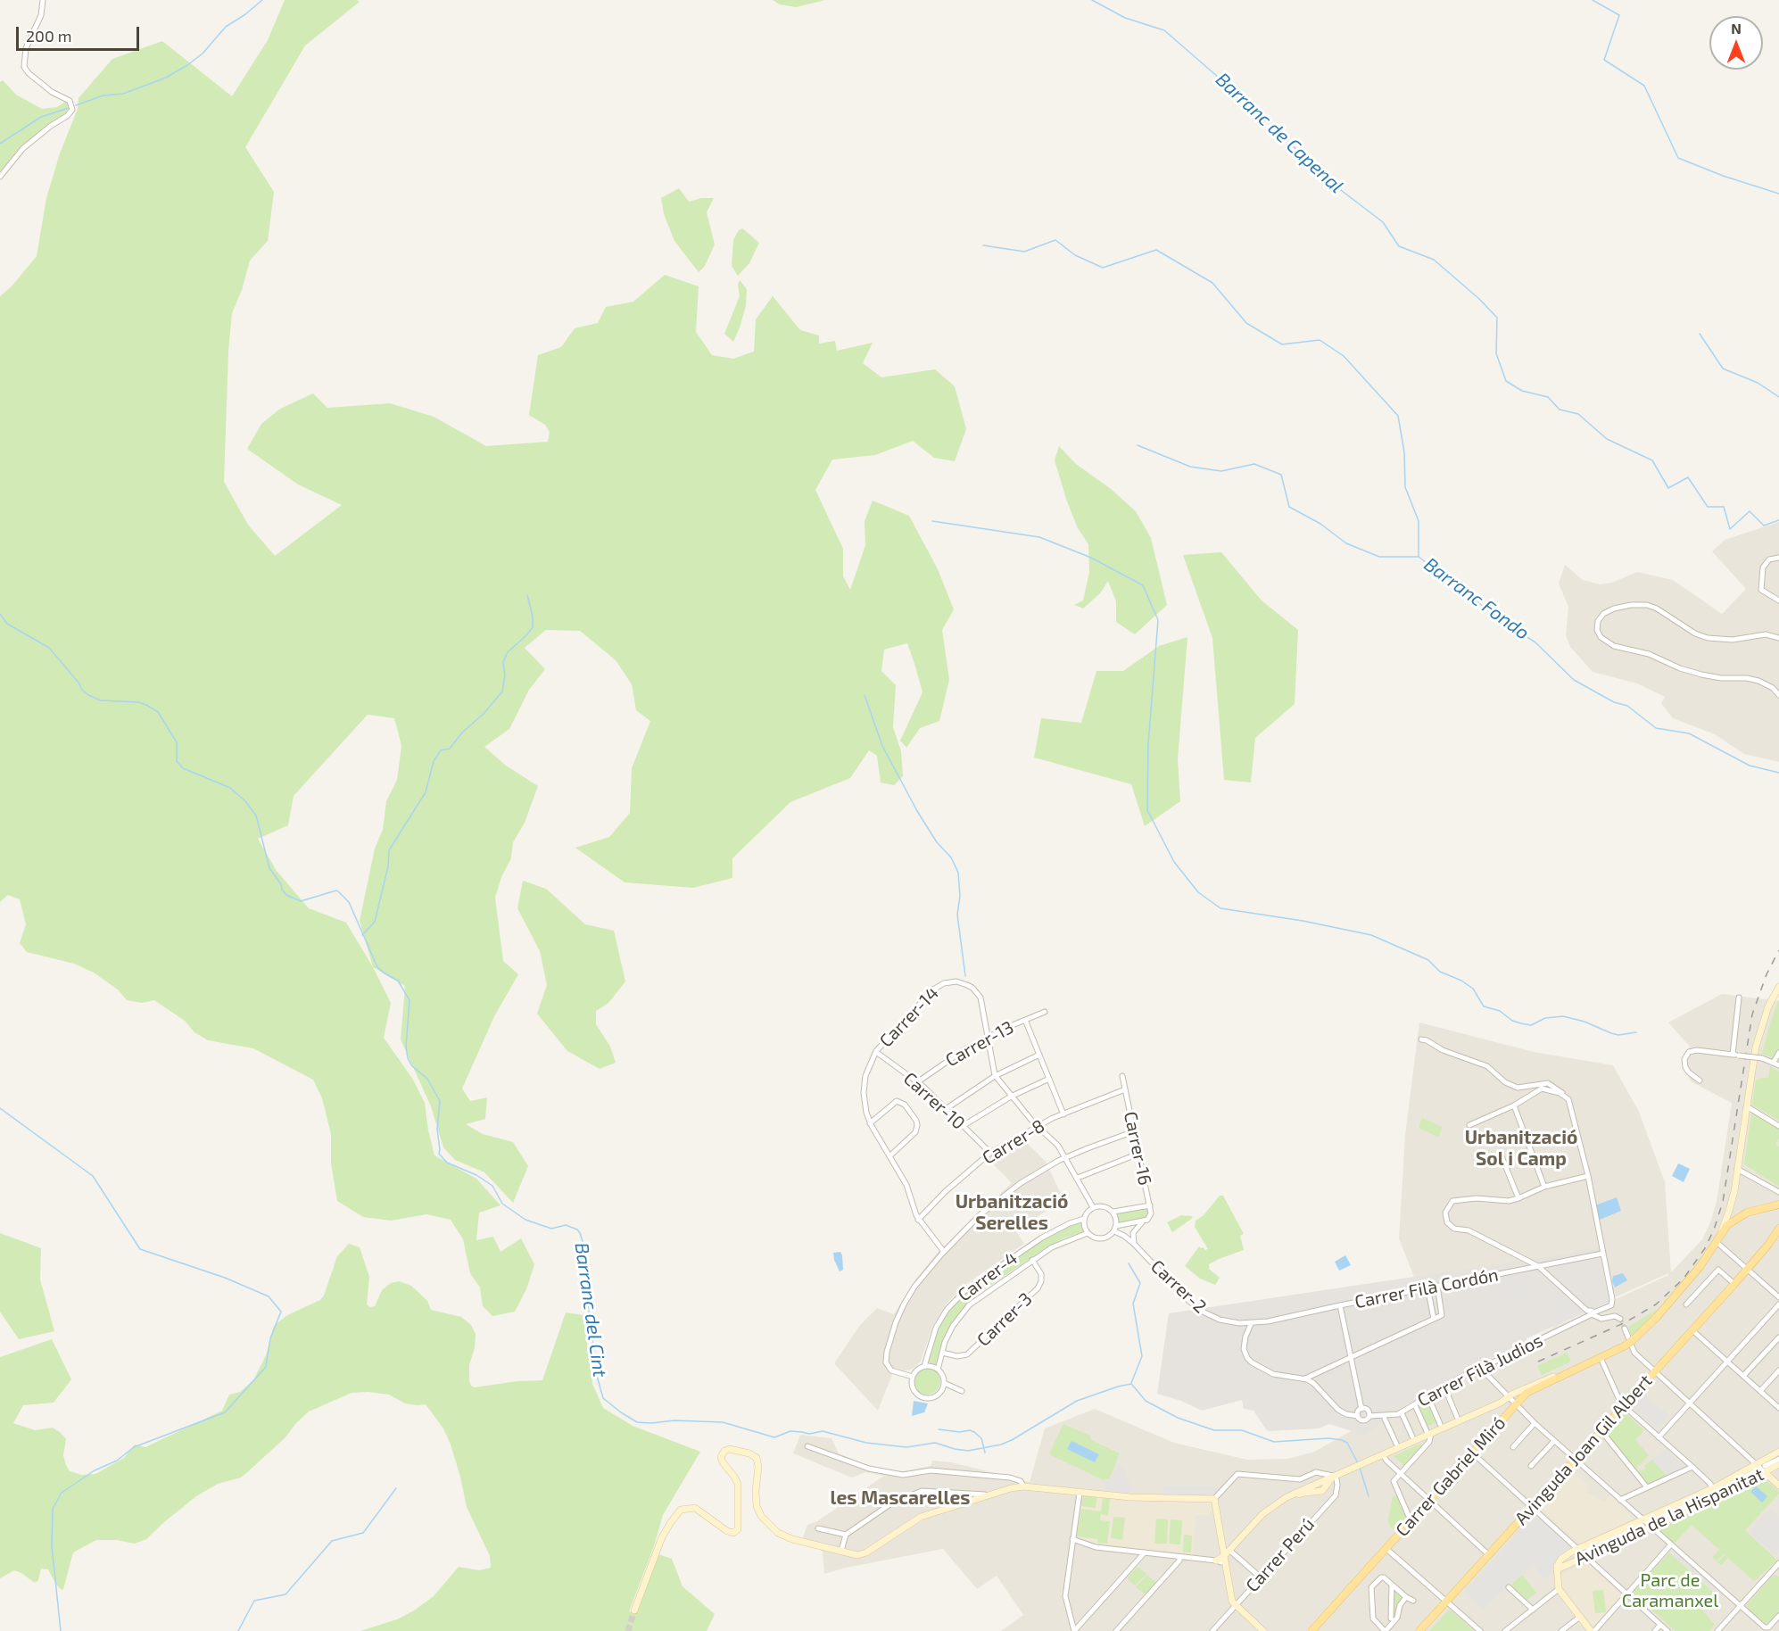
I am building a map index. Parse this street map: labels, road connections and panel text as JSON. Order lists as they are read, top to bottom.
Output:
{
  "streets": {
    "main road": ["Avinguda Joan Gil Albert", "Carrer Gabriel Miró"],
    "street": [
      "Carrer-14",
      "Carrer-13",
      "Carrer-10",
      "Carrer-8",
      "Carrer-16",
      "Carrer-4",
      "Carrer-2",
      "Carrer Filà Cordón",
      "Carrer-3",
      "Carrer Filà Judios",
      "Avinguda de la Hispanitat",
      "Carrer Perú"
    ]
  },
  "crossings": [
    ["Carrer-14", "Carrer-13"],
    ["Carrer-14", "Carrer-10"],
    ["Carrer-14", "Carrer-8"],
    ["Carrer-14", "Carrer-4"],
    ["Carrer-14", "Carrer-2"],
    ["Carrer-13", "Carrer-10"],
    ["Carrer-10", "Carrer-8"],
    ["Carrer-8", "Carrer-16"],
    ["Carrer-16", "Carrer-2"],
    ["Carrer-4", "Carrer-2"],
    ["Carrer-4", "Carrer-3"],
    ["Carrer-2", "Carrer Filà Cordón"],
    ["Carrer Filà Cordón", "Carrer Filà Judios"]
  ],
  "districts": ["Urbanització Sol i Camp", "Urbanització Serelles", "les Mascarelles"],
  "water": ["Barranc de Capenal", "Barranc Fondo", "Barranc del Cint"],
  "parks": ["Parc de Caramanxel"],
  "scale_bar": "200 m",
  "north": "top"
}
